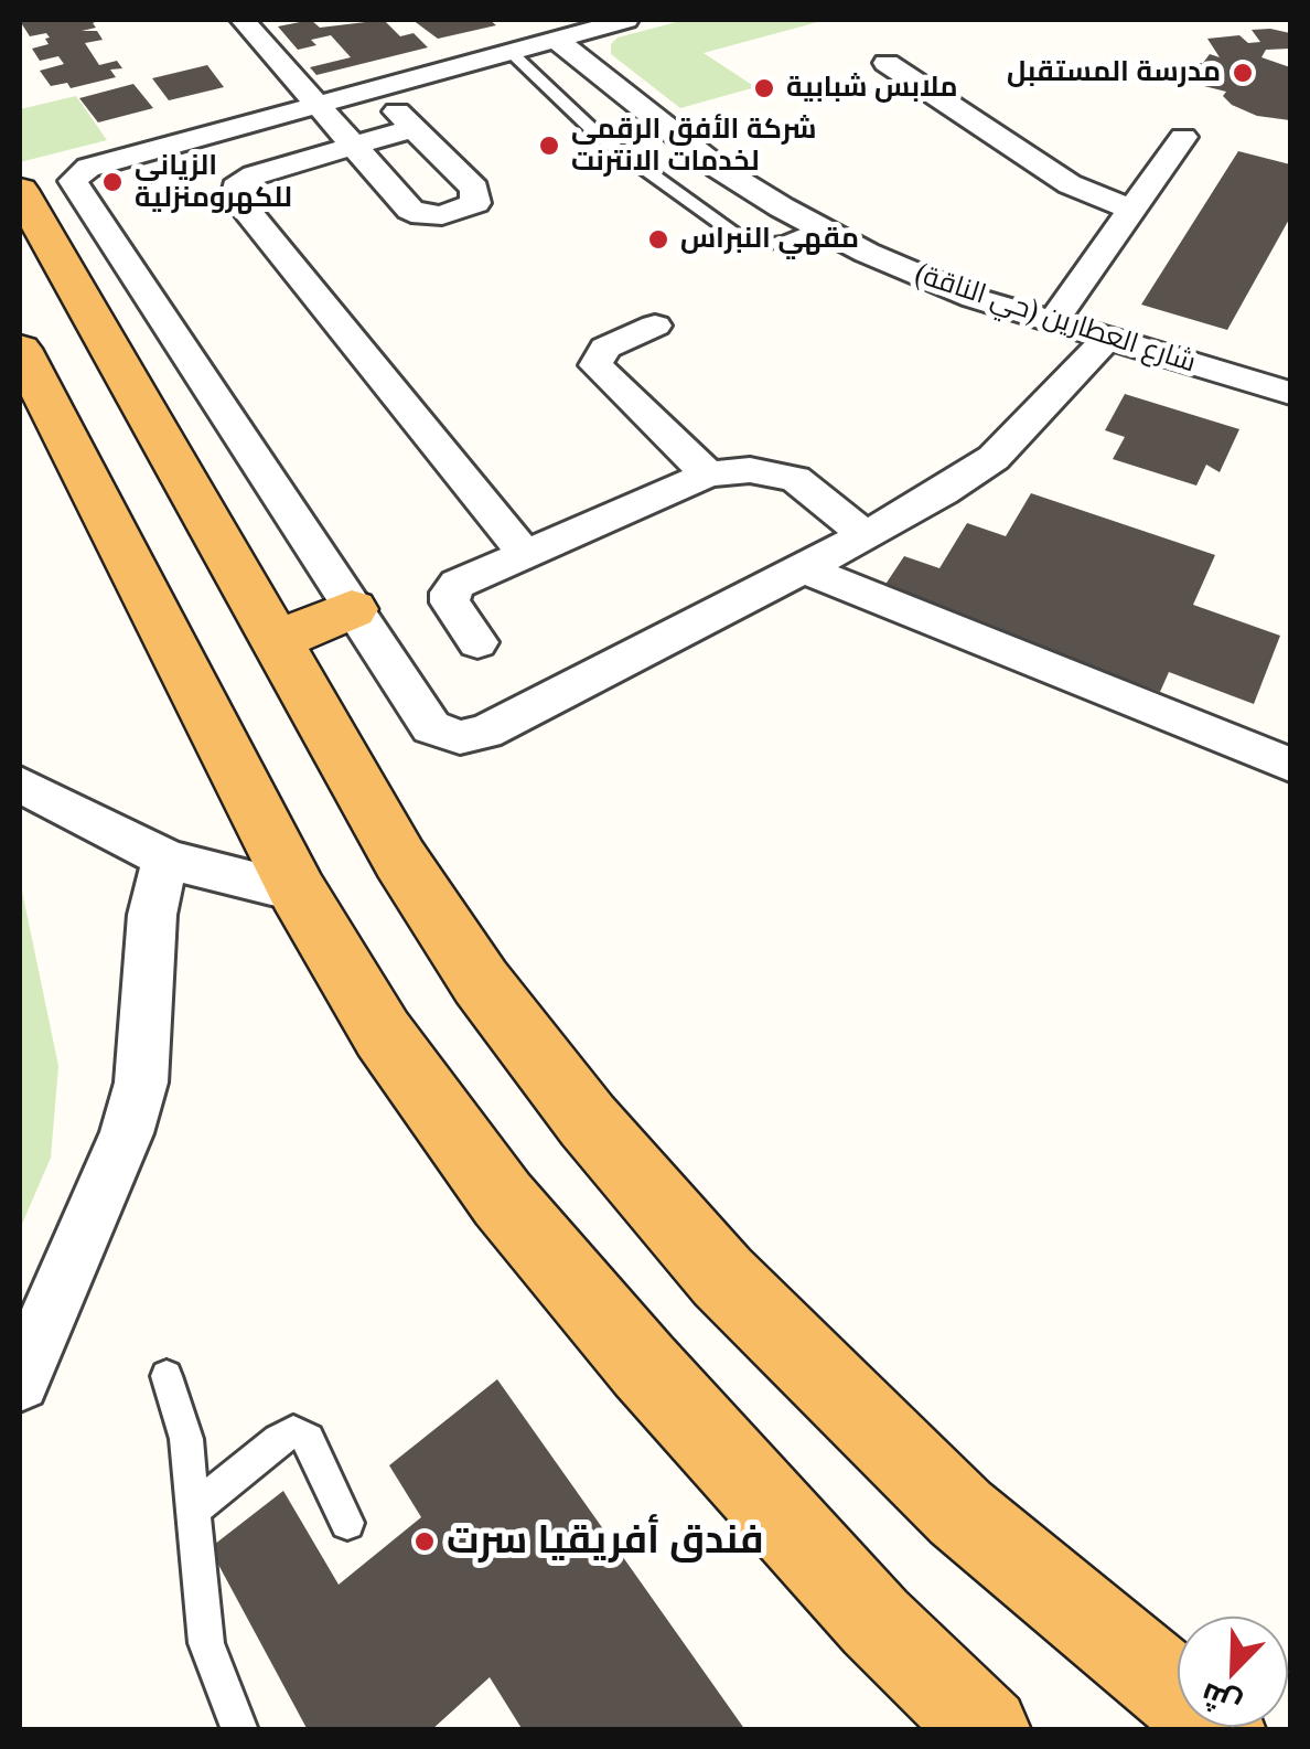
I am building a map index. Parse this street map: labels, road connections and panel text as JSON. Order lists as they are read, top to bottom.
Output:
{
  "streets": {
    "street": ["شارع العطارين (حي الناقة)"]
  },
  "places": [
    "مدرسة المستقبل",
    "ملابس شبابية",
    "شركة الأفق الرقمي لخدمات الانترنت",
    "الزياني للكهرومنزلية",
    "مقهي النبراس",
    "فندق أفريقيا سرت"
  ],
  "north": "bottom left"
}
